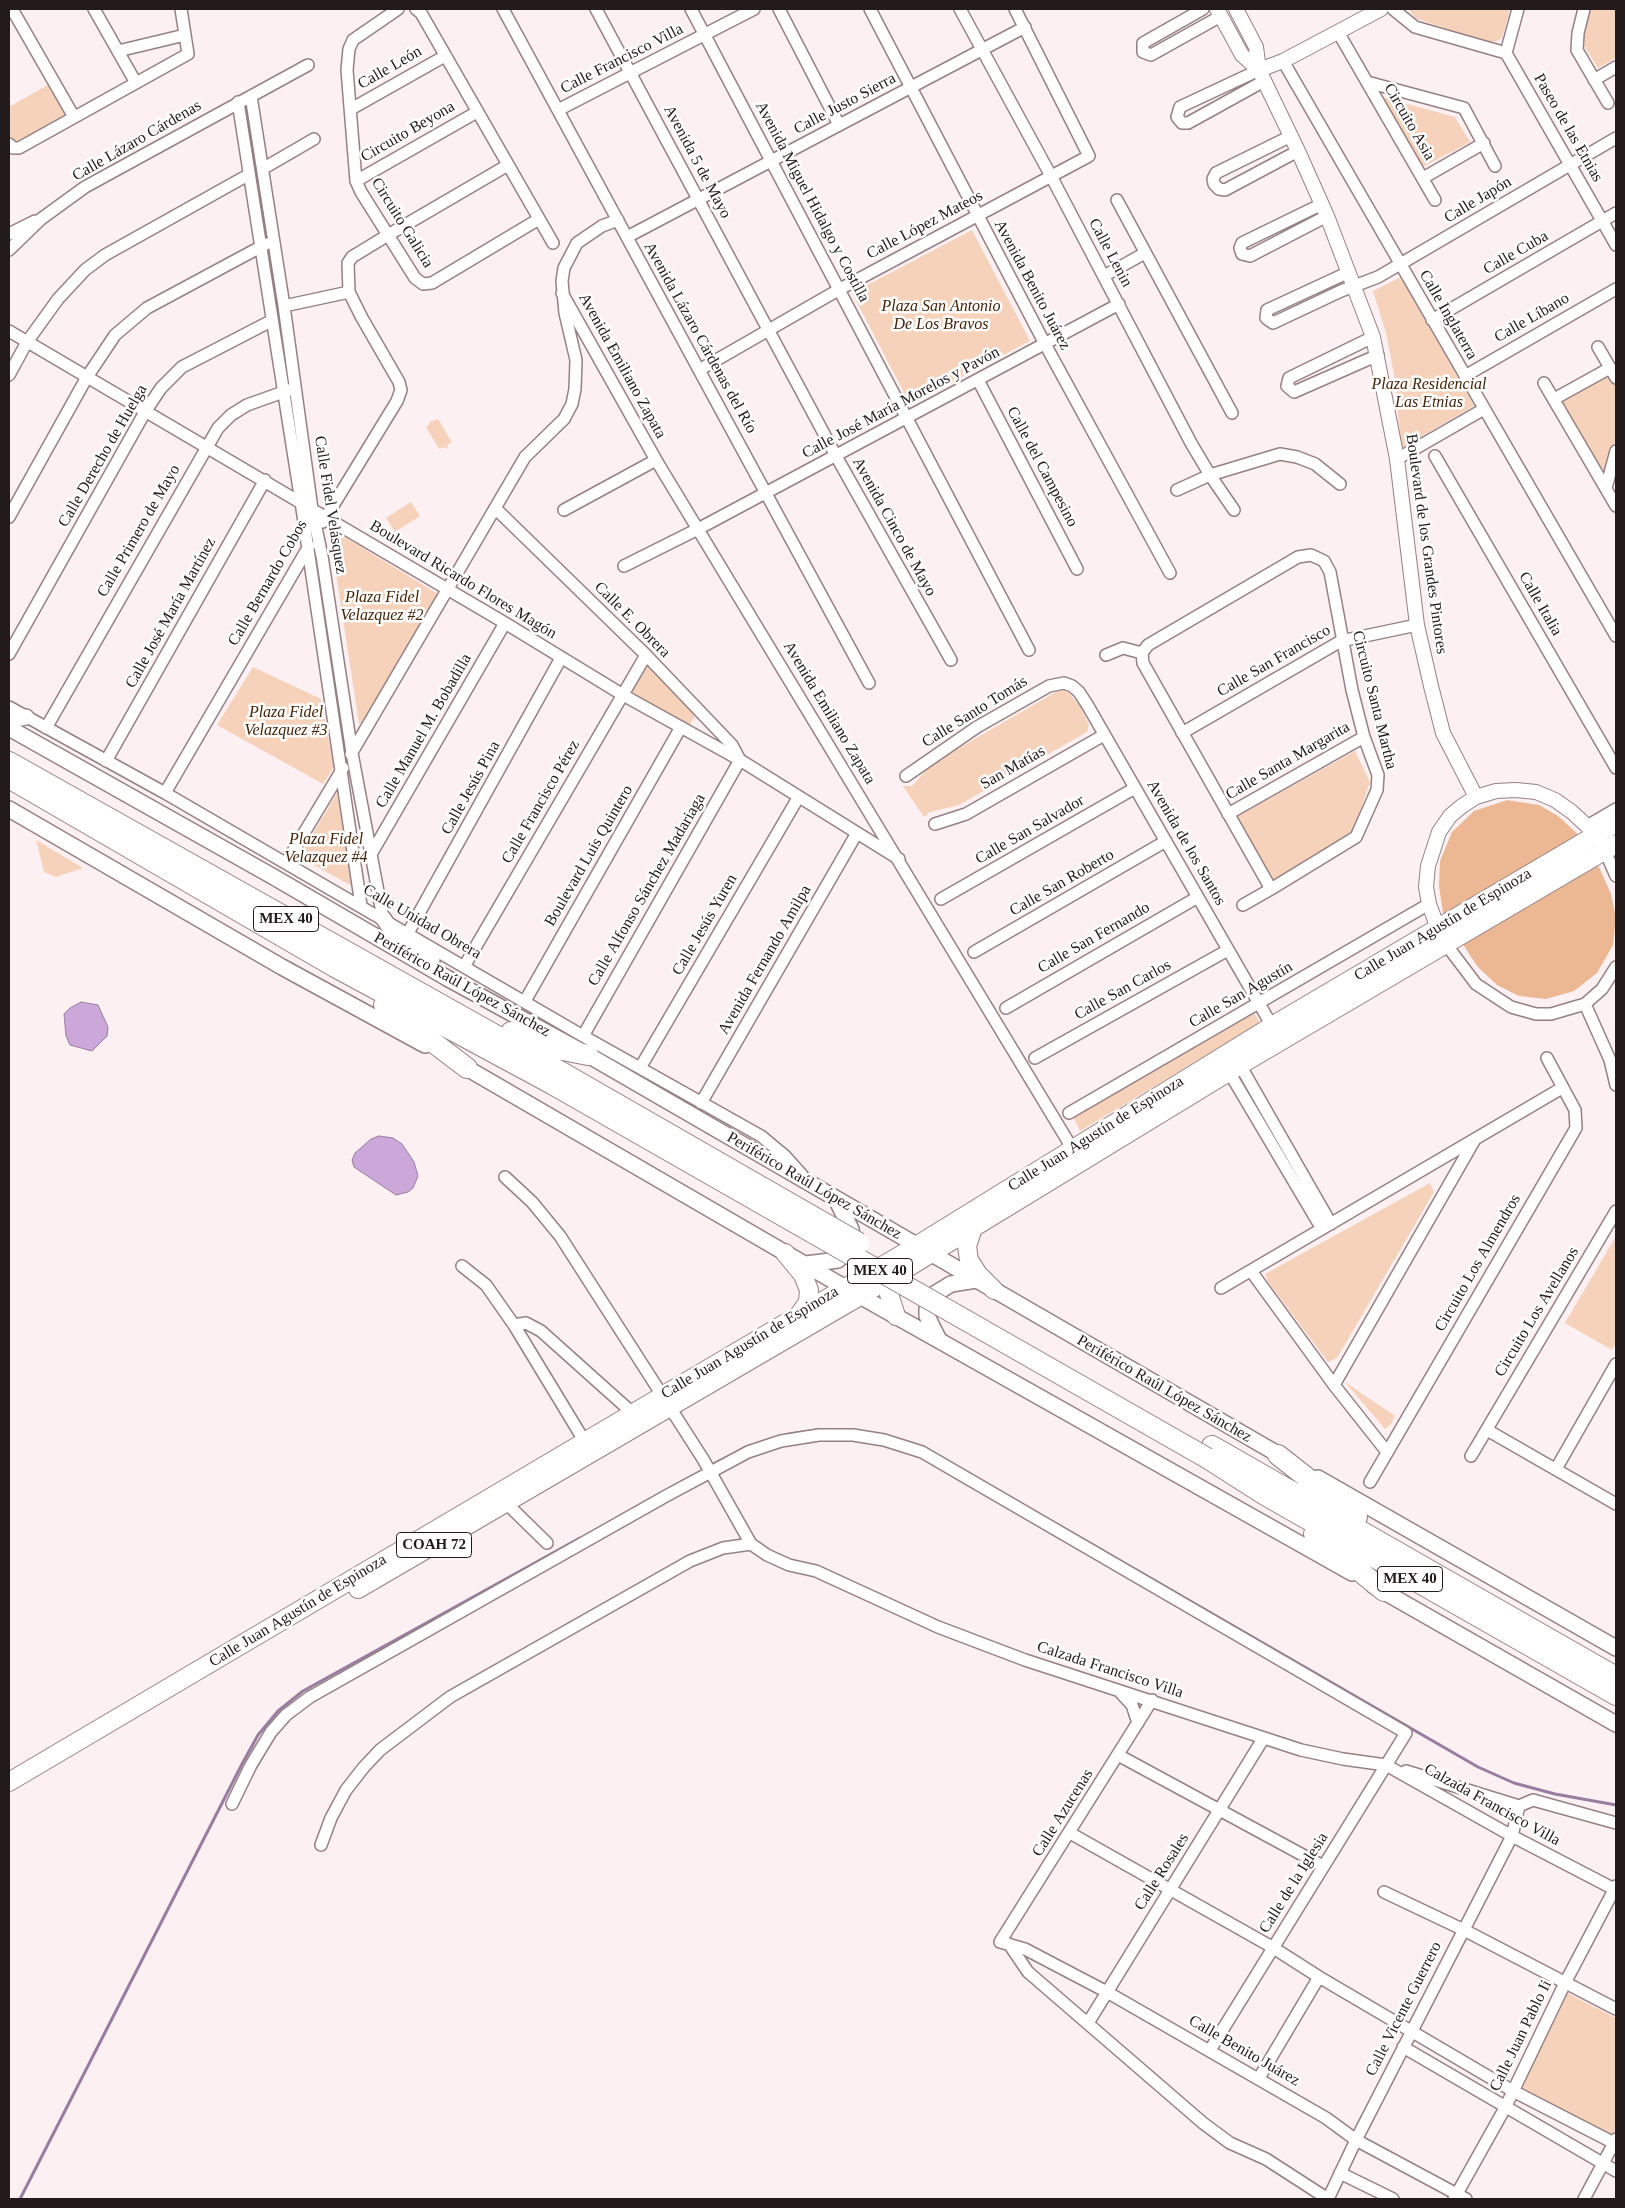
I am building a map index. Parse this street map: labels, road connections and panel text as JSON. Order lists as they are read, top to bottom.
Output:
{
  "streets": {
    "highway": ["MEX 40", "Periférico Raúl López Sánchez"],
    "main road": ["Calle Juan Agustín de Espinoza", "COAH 72"],
    "street": [
      "Calle Francisco Villa",
      "Calle León",
      "Calle Justo Sierra",
      "Circuito Asia",
      "Paseo de las Etnias",
      "Circuito Beyona",
      "Calle Lázaro Cárdenas",
      "Avenida 5 de Mayo",
      "Calle Japón",
      "Avenida Miguel Hidalgo y Costilla",
      "Circuito Galicia",
      "Calle López Mateos",
      "Calle Lenin",
      "Calle Cuba",
      "Avenida Benito Juárez",
      "Calle Inglaterra",
      "Calle Líbano",
      "Avenida Lázaro Cárdenas del Río",
      "Avenida Emiliano Zapata",
      "Calle José María Morelos y Pavón",
      "Calle Derecho de Huelga",
      "Calle del Campesino",
      "Calle Fidel Velásquez",
      "Avenida Cinco de Mayo",
      "Calle Primero de Mayo",
      "Boulevard de los Grandes Pintores",
      "Boulevard Ricardo Flores Magón",
      "Calle Bernardo Cobos",
      "Calle Italia",
      "Calle José María Martínez",
      "Calle E. Obrera",
      "Calle San Francisco",
      "Circuito Santa Martha",
      "Calle Santo Tomás",
      "Calle Manuel M. Bobadilla",
      "Calle Santa Margarita",
      "San Matías",
      "Calle Jesús Pina",
      "Calle Francisco Pérez",
      "Calle San Salvador",
      "Avenida de los Santos",
      "Boulevard Luis Quintero",
      "Calle San Roberto",
      "Calle Alfonso Sánchez Madariaga",
      "Calle Unidad Obrera",
      "Calle Jesús Yuren",
      "Calle San Fernando",
      "Avenida Fernando Amilpa",
      "Calle San Carlos",
      "Calle San Agustín",
      "Circuito Los Almendros",
      "Circuito Los Avellanos",
      "Calzada Francisco Villa",
      "Calle Azucenas",
      "Calle Rosales",
      "Calle de la Iglesia",
      "Calle Vicente Guerrero",
      "Calle Juan Pablo Ii",
      "Calle Benito Juárez"
    ]
  },
  "crossings": [
    ["Calle Francisco Villa", "Avenida 5 de Mayo"],
    ["Calle Francisco Villa", "Avenida Miguel Hidalgo y Costilla"],
    ["Calle Francisco Villa", "Avenida Lázaro Cárdenas del Río"],
    ["Calle León", "Circuito Galicia"],
    ["Calle Justo Sierra", "Avenida 5 de Mayo"],
    ["Calle Justo Sierra", "Avenida Miguel Hidalgo y Costilla"],
    ["Calle Justo Sierra", "Calle López Mateos"],
    ["Calle Justo Sierra", "Calle Lenin"],
    ["Calle Justo Sierra", "Avenida Benito Juárez"],
    ["Calle Justo Sierra", "Avenida Lázaro Cárdenas del Río"],
    ["Paseo de las Etnias", "Calle Japón"],
    ["Paseo de las Etnias", "Calle Cuba"],
    ["Circuito Beyona", "Circuito Galicia"],
    ["Calle Lázaro Cárdenas", "Calle Fidel Velásquez"],
    ["Avenida 5 de Mayo", "Calle López Mateos"],
    ["Avenida 5 de Mayo", "Avenida Cinco de Mayo"],
    ["Calle Japón", "Calle Inglaterra"],
    ["Calle Japón", "Boulevard de los Grandes Pintores"],
    ["Avenida Miguel Hidalgo y Costilla", "Calle López Mateos"],
    ["Avenida Miguel Hidalgo y Costilla", "Calle José María Morelos y Pavón"],
    ["Calle López Mateos", "Calle Lenin"],
    ["Calle López Mateos", "Avenida Benito Juárez"],
    ["Calle López Mateos", "Avenida Lázaro Cárdenas del Río"],
    ["Calle López Mateos", "Avenida Cinco de Mayo"],
    ["Calle Lenin", "Calle José María Morelos y Pavón"],
    ["Calle Cuba", "Calle Inglaterra"],
    ["Avenida Benito Juárez", "Calle José María Morelos y Pavón"],
    ["Calle Inglaterra", "Calle Líbano"],
    ["Avenida Lázaro Cárdenas del Río", "Calle José María Morelos y Pavón"],
    ["Avenida Emiliano Zapata", "Calle José María Morelos y Pavón"],
    ["Avenida Emiliano Zapata", "Boulevard Ricardo Flores Magón"],
    ["Avenida Emiliano Zapata", "Calle Juan Agustín de Espinoza"],
    ["Calle José María Morelos y Pavón", "Calle del Campesino"],
    ["Calle José María Morelos y Pavón", "Avenida Cinco de Mayo"],
    ["Calle Derecho de Huelga", "Calle Fidel Velásquez"],
    ["Calle Derecho de Huelga", "Boulevard Ricardo Flores Magón"],
    ["Calle Fidel Velásquez", "Calle Primero de Mayo"],
    ["Calle Fidel Velásquez", "Boulevard Ricardo Flores Magón"],
    ["Calle Fidel Velásquez", "Calle Bernardo Cobos"],
    ["Calle Fidel Velásquez", "Calle Manuel M. Bobadilla"],
    ["Calle Fidel Velásquez", "Calle Unidad Obrera"],
    ["Calle Primero de Mayo", "Boulevard Ricardo Flores Magón"],
    ["Calle Primero de Mayo", "Calle Unidad Obrera"],
    ["Boulevard de los Grandes Pintores", "Calle San Francisco"],
    ["Boulevard Ricardo Flores Magón", "Calle Bernardo Cobos"],
    ["Boulevard Ricardo Flores Magón", "Calle José María Martínez"],
    ["Boulevard Ricardo Flores Magón", "Calle E. Obrera"],
    ["Boulevard Ricardo Flores Magón", "Calle Manuel M. Bobadilla"],
    ["Boulevard Ricardo Flores Magón", "Calle Jesús Pina"],
    ["Boulevard Ricardo Flores Magón", "Calle Francisco Pérez"],
    ["Boulevard Ricardo Flores Magón", "Boulevard Luis Quintero"],
    ["Boulevard Ricardo Flores Magón", "Calle Alfonso Sánchez Madariaga"],
    ["Boulevard Ricardo Flores Magón", "Calle Jesús Yuren"],
    ["Boulevard Ricardo Flores Magón", "Avenida Fernando Amilpa"],
    ["Calle Bernardo Cobos", "Calle Unidad Obrera"],
    ["Calle José María Martínez", "Calle Unidad Obrera"],
    ["Calle E. Obrera", "Calle Francisco Pérez"],
    ["Calle E. Obrera", "Calle Alfonso Sánchez Madariaga"],
    ["Calle San Francisco", "Circuito Santa Martha"],
    ["Circuito Santa Martha", "Calle Santa Margarita"],
    ["Calle Santo Tomás", "Avenida de los Santos"],
    ["San Matías", "Avenida de los Santos"],
    ["Calle Jesús Pina", "Calle Unidad Obrera"],
    ["Calle Francisco Pérez", "Calle Unidad Obrera"],
    ["Calle San Salvador", "Avenida de los Santos"],
    ["Avenida de los Santos", "Calle San Roberto"],
    ["Avenida de los Santos", "Calle Juan Agustín de Espinoza"],
    ["Avenida de los Santos", "Calle San Fernando"],
    ["Avenida de los Santos", "Calle San Carlos"],
    ["Avenida de los Santos", "Calle San Agustín"],
    ["Boulevard Luis Quintero", "Calle Unidad Obrera"],
    ["Calle Alfonso Sánchez Madariaga", "Calle Unidad Obrera"],
    ["Calle Unidad Obrera", "Calle Jesús Yuren"],
    ["Calle Unidad Obrera", "Avenida Fernando Amilpa"],
    ["Calle Unidad Obrera", "Periférico Raúl López Sánchez"],
    ["Calle Juan Agustín de Espinoza", "Periférico Raúl López Sánchez"],
    ["Calle Juan Agustín de Espinoza", "Calzada Francisco Villa"],
    ["Calzada Francisco Villa", "Calle Azucenas"],
    ["Calzada Francisco Villa", "Calle Rosales"],
    ["Calzada Francisco Villa", "Calle de la Iglesia"],
    ["Calzada Francisco Villa", "Calle Vicente Guerrero"],
    ["Calzada Francisco Villa", "Calle Juan Pablo Ii"],
    ["Calle Azucenas", "Calle Benito Juárez"],
    ["Calle Rosales", "Calle Benito Juárez"],
    ["Calle de la Iglesia", "Calle Benito Juárez"],
    ["Calle Vicente Guerrero", "Calle Benito Juárez"],
    ["Calle Juan Pablo Ii", "Calle Benito Juárez"]
  ],
  "parks": [
    "Plaza San Antonio De Los Bravos",
    "Plaza Residencial Las Etnias",
    "Plaza Fidel Velazquez #2",
    "Plaza Fidel Velazquez #3",
    "Plaza Fidel Velazquez #4"
  ]
}
